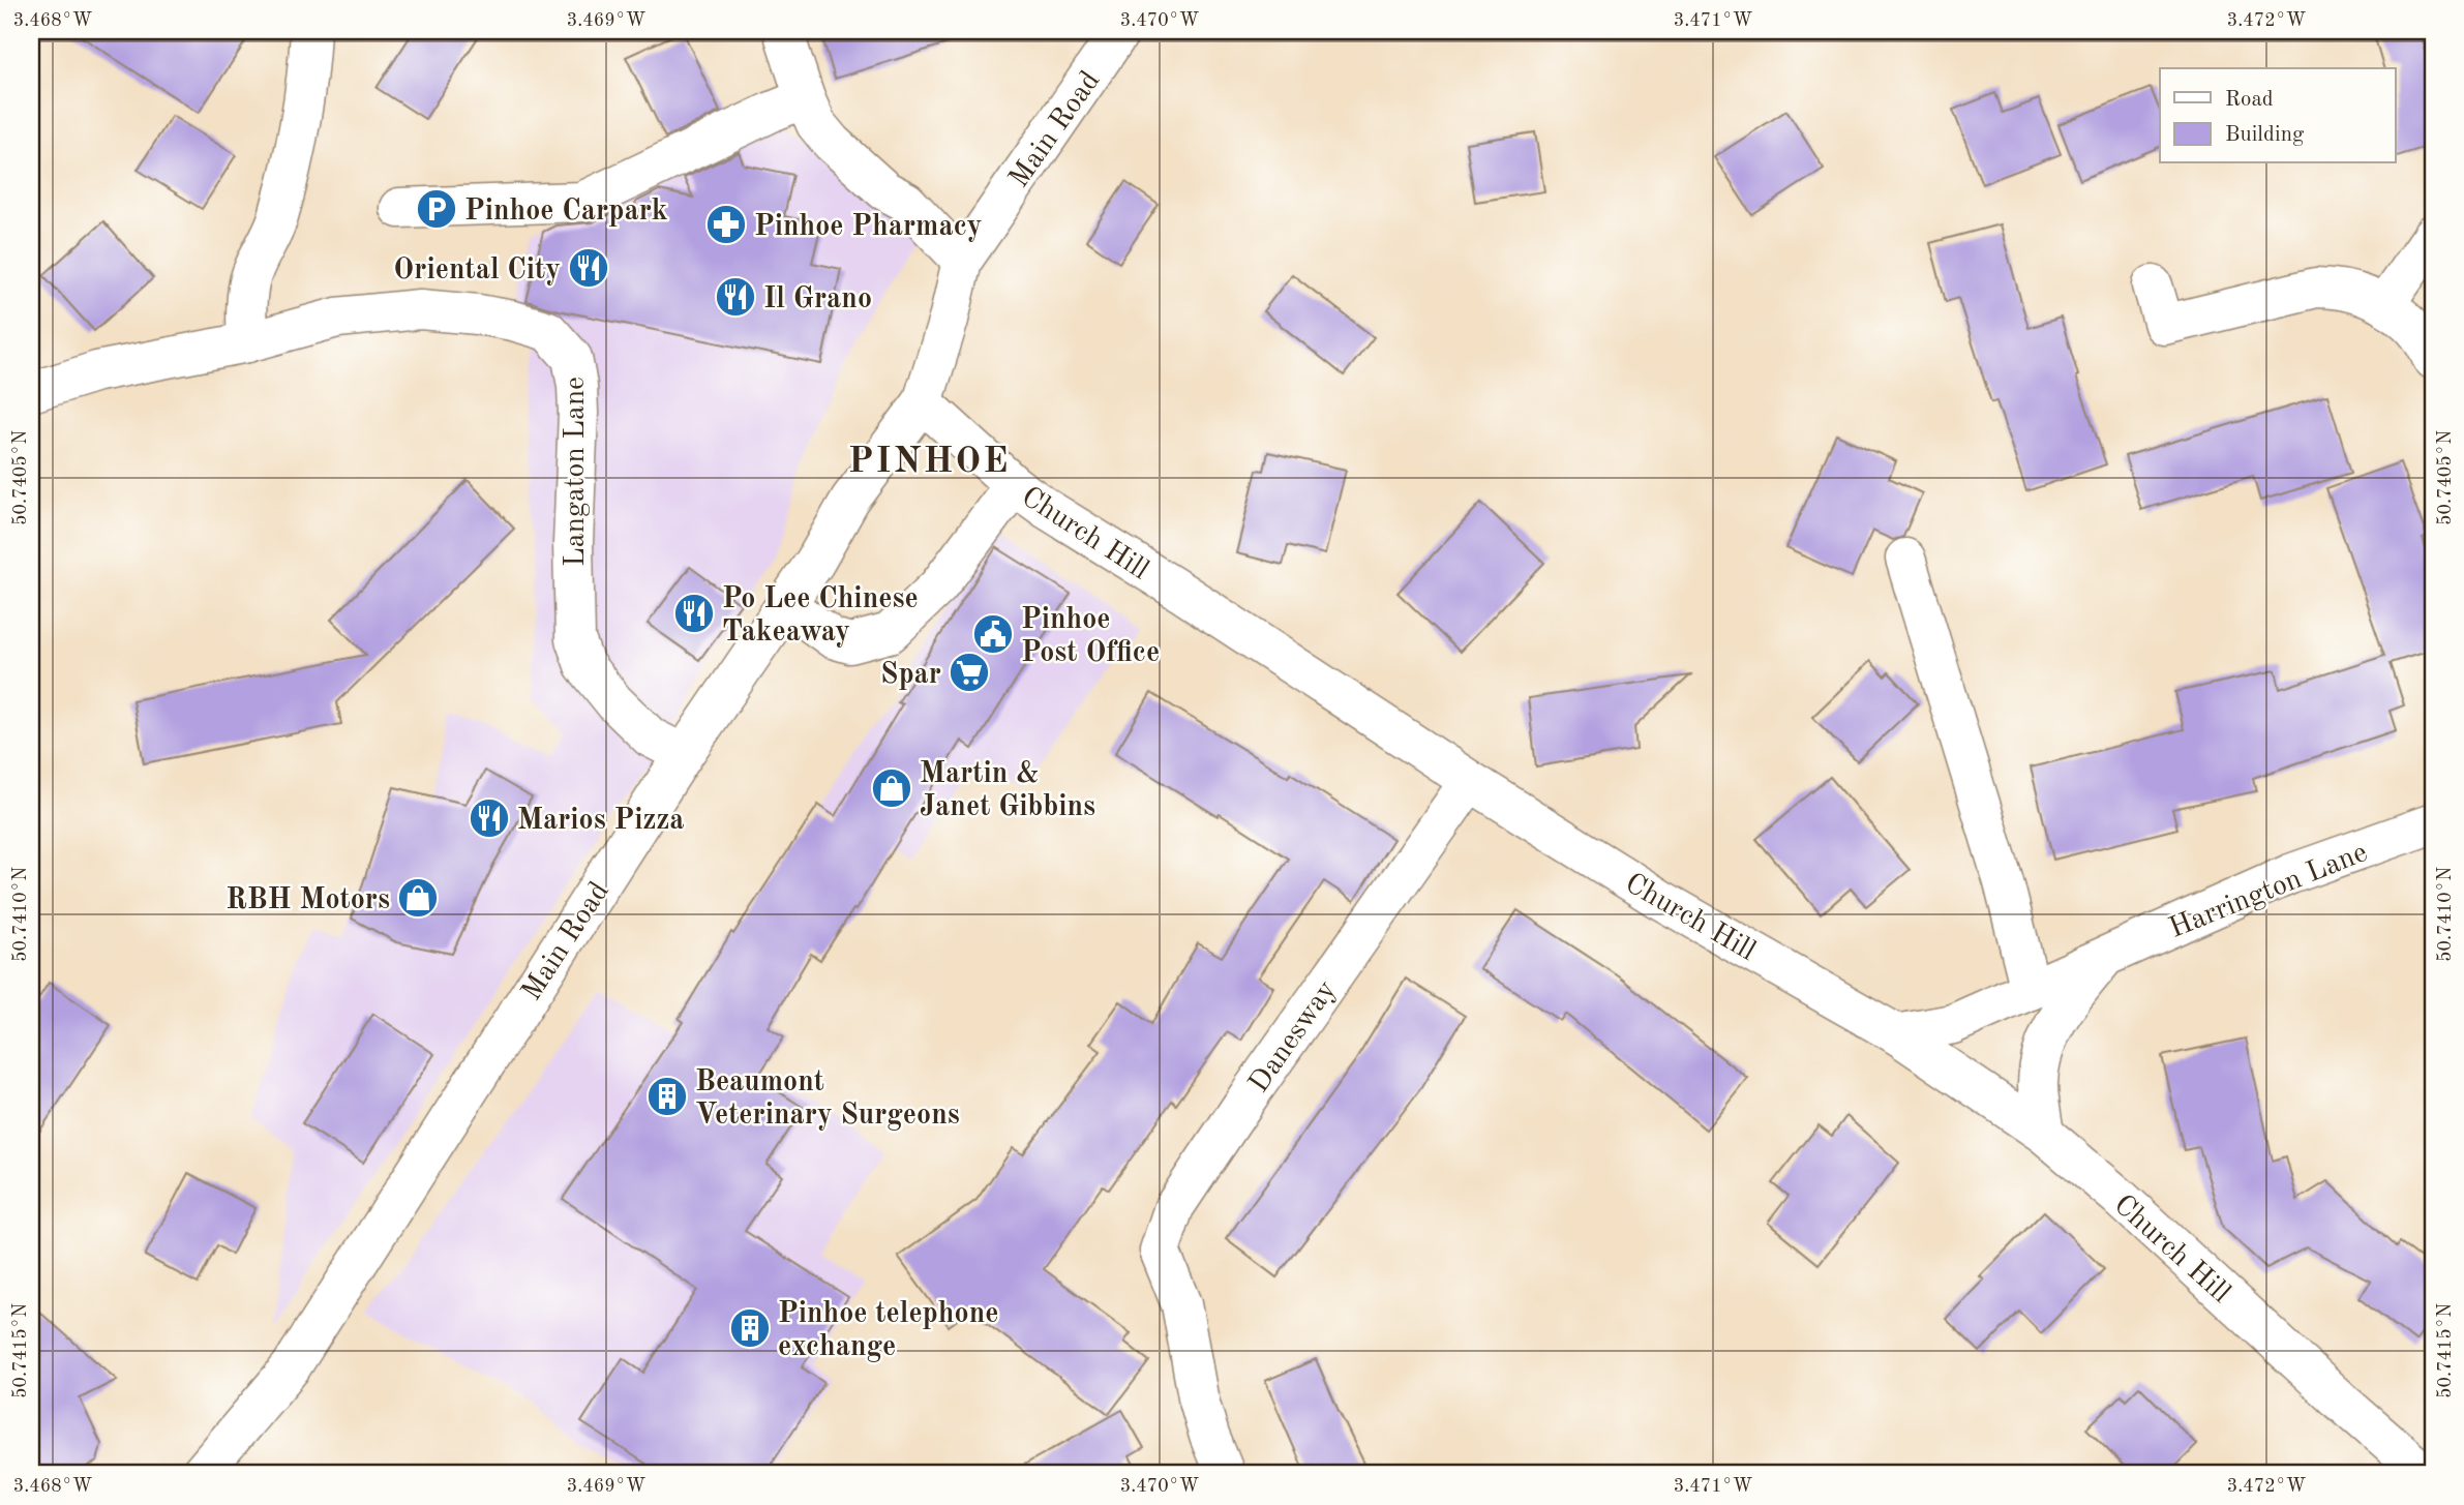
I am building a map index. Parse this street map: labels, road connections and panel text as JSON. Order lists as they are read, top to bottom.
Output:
{
  "streets": {
    "street": [
      "Main Road",
      "Langaton Lane",
      "Church Hill",
      "Harrington Lane",
      "Danesway"
    ]
  },
  "crossings": [
    ["Main Road", "Langaton Lane"],
    ["Main Road", "Church Hill"],
    ["Church Hill", "Harrington Lane"],
    ["Church Hill", "Danesway"]
  ],
  "districts": ["PINHOE"],
  "places": {
    "parking": ["Pinhoe Carpark"],
    "pharmacy": ["Pinhoe Pharmacy"],
    "restaurant": [
      "Oriental City",
      "Il Grano",
      "Po Lee Chinese Takeaway",
      "Marios Pizza"
    ],
    "public building": ["Pinhoe Post Office"],
    "supermarket": ["Spar"],
    "shop": ["Martin & Janet Gibbins", "RBH Motors"],
    "building": ["Beaumont Veterinary Surgeons", "Pinhoe telephone exchange"]
  },
  "legend": ["Road", "Building"],
  "coordinates": [
    "3.468°W",
    "3.469°W",
    "3.470°W",
    "3.471°W",
    "3.472°W",
    "50.7405°N",
    "50.7410°N",
    "50.7415°N"
  ]
}
